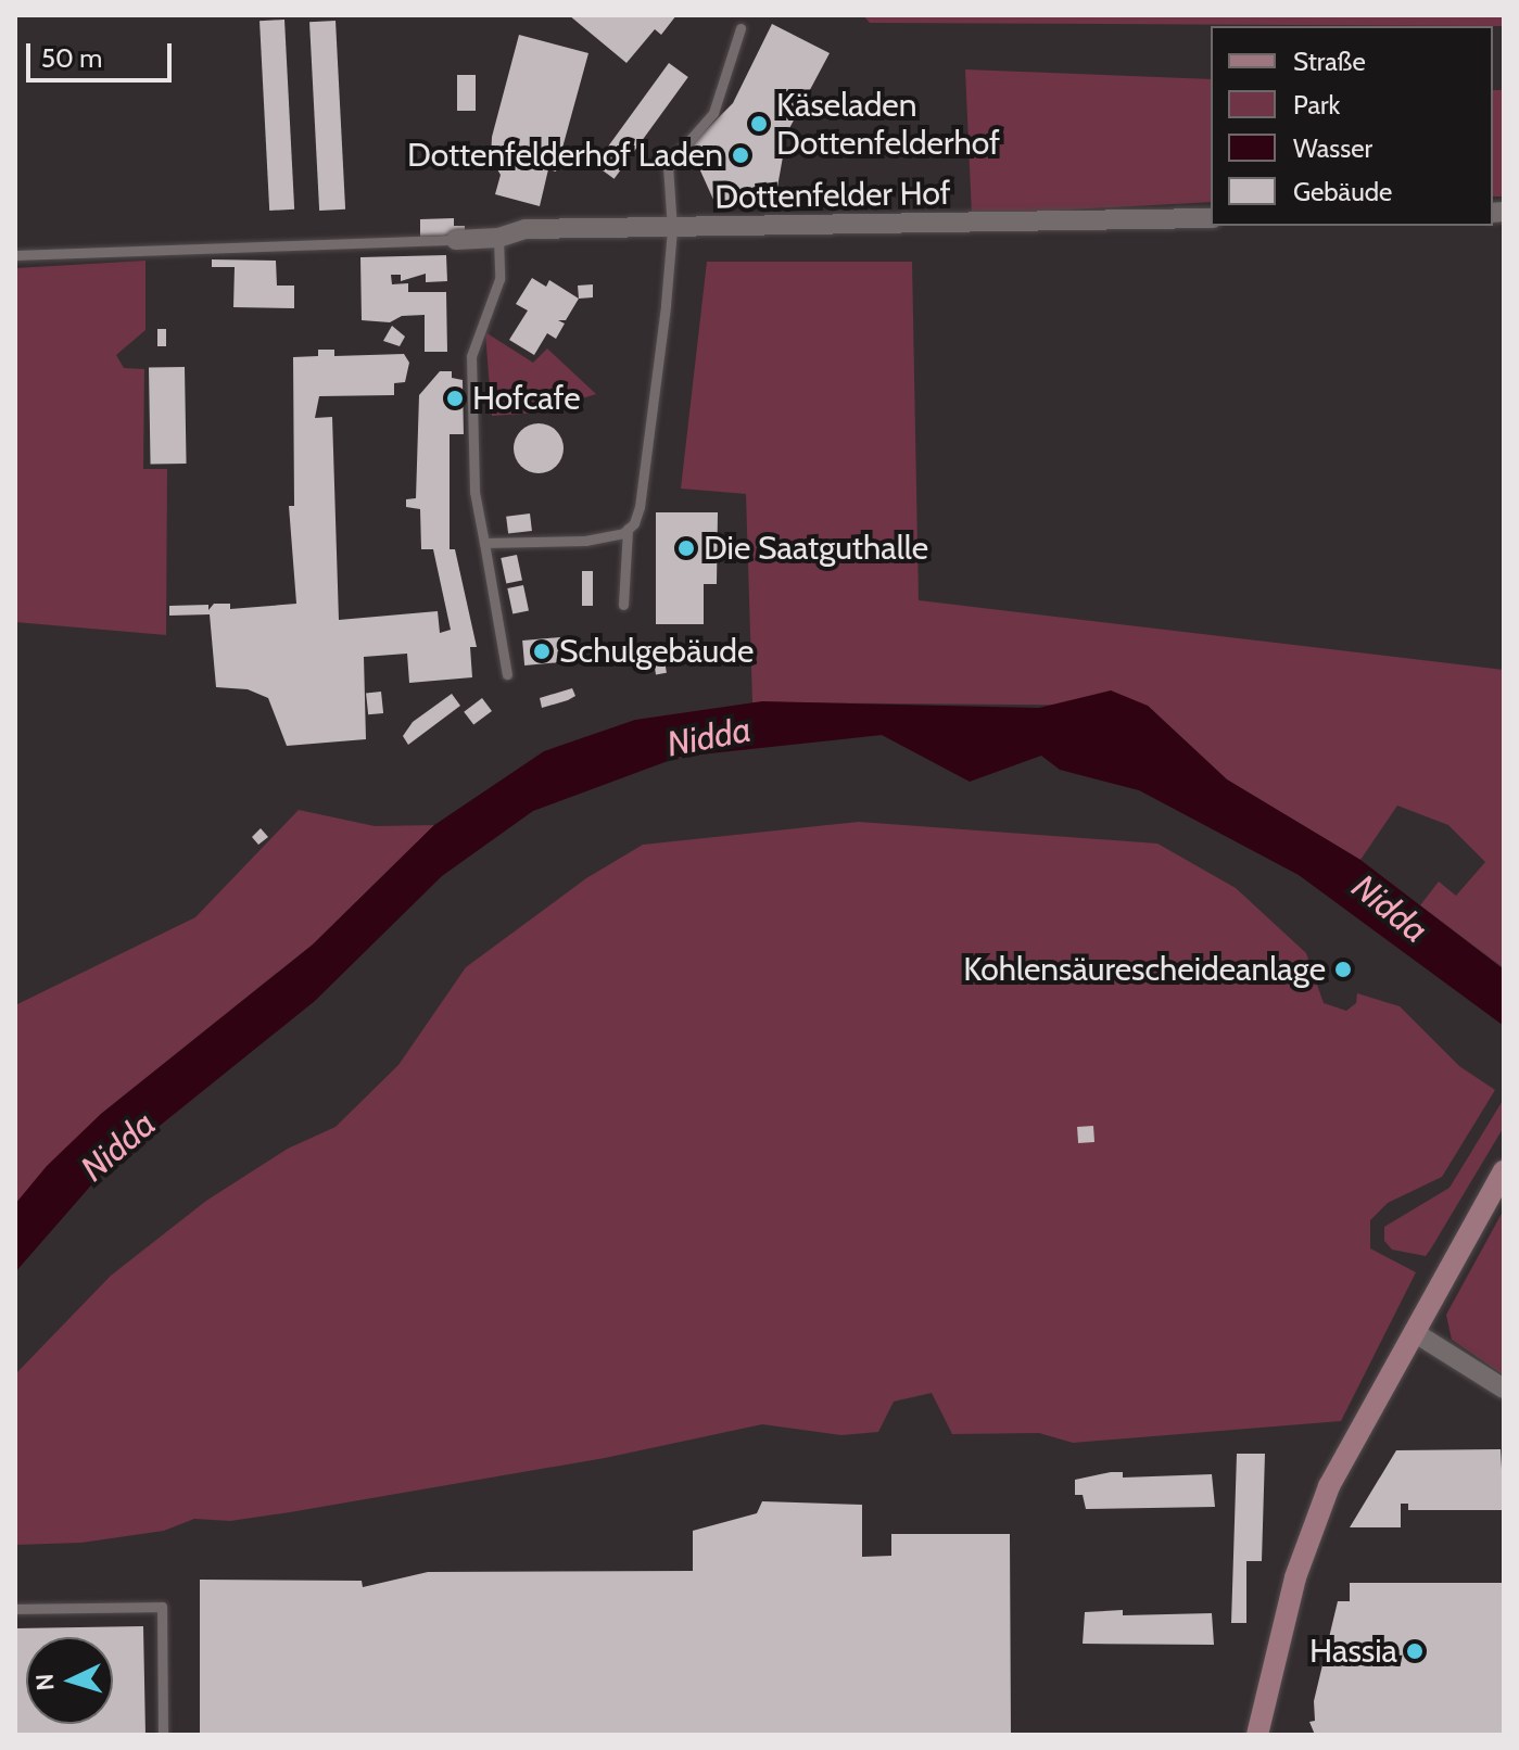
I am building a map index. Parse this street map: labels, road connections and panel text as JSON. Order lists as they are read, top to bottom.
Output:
{
  "streets": {
    "street": ["Dottenfelder Hof"]
  },
  "water": ["Nidda"],
  "places": [
    "Käseladen Dottenfelderhof",
    "Dottenfelderhof Laden",
    "Hofcafe",
    "Die Saatguthalle",
    "Schulgebäude",
    "Kohlensäurescheideanlage",
    "Hassia"
  ],
  "legend": [
    "Straße",
    "Park",
    "Wasser",
    "Gebäude"
  ],
  "scale_bar": "50 m",
  "north": "left"
}
